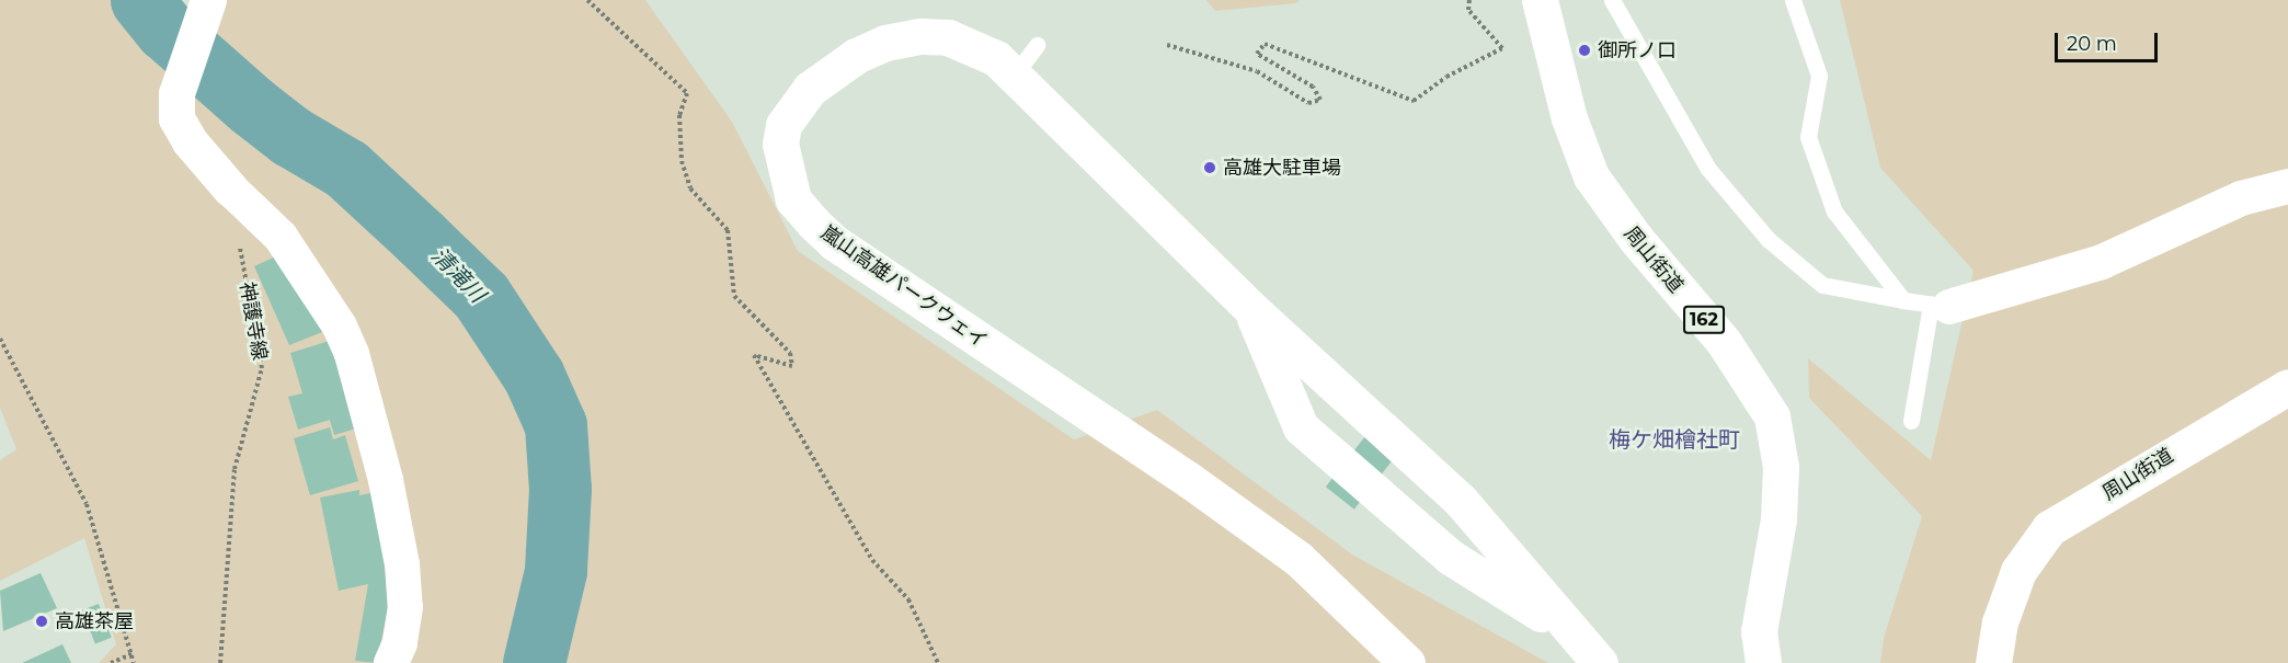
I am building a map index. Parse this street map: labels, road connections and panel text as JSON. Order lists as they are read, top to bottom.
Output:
{
  "streets": {
    "main road": ["周山街道", "嵐山高雄パークウェイ", "162"],
    "path": ["神護寺線"]
  },
  "districts": ["梅ケ畑檜社町"],
  "water": ["清滝川"],
  "places": ["御所ノ口", "高雄大駐車場", "高雄茶屋"],
  "scale_bar": "20 m"
}
